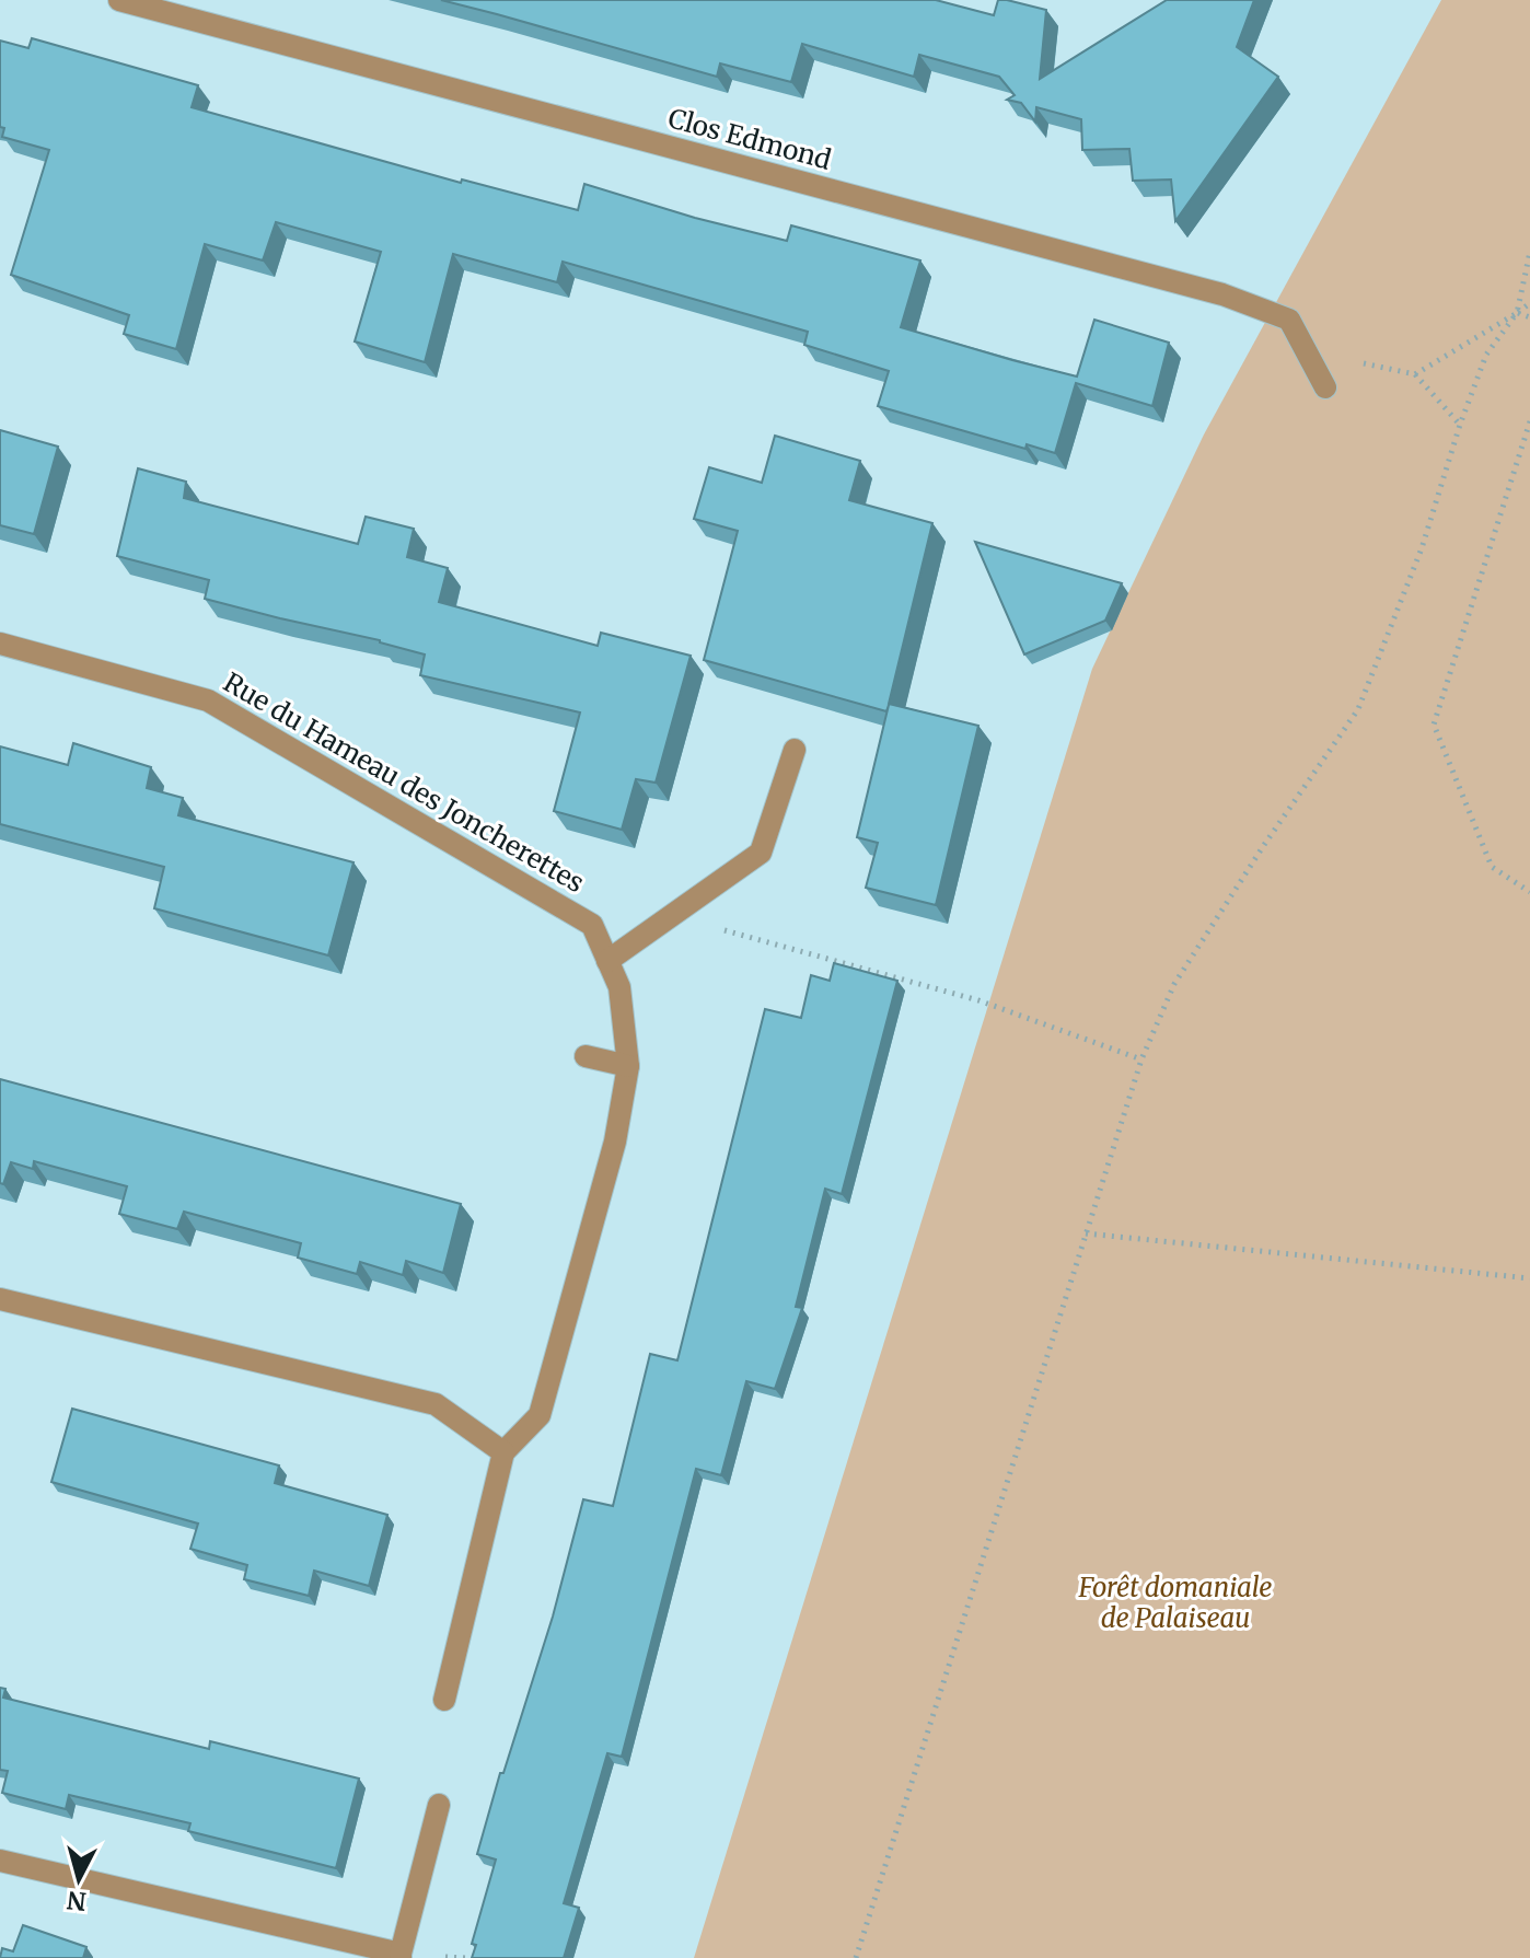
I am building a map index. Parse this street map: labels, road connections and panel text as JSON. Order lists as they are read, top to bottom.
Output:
{
  "streets": {
    "street": ["Clos Edmond", "Rue du Hameau des Joncherettes"]
  },
  "parks": ["Forêt domaniale de Palaiseau"],
  "north": "bottom"
}
